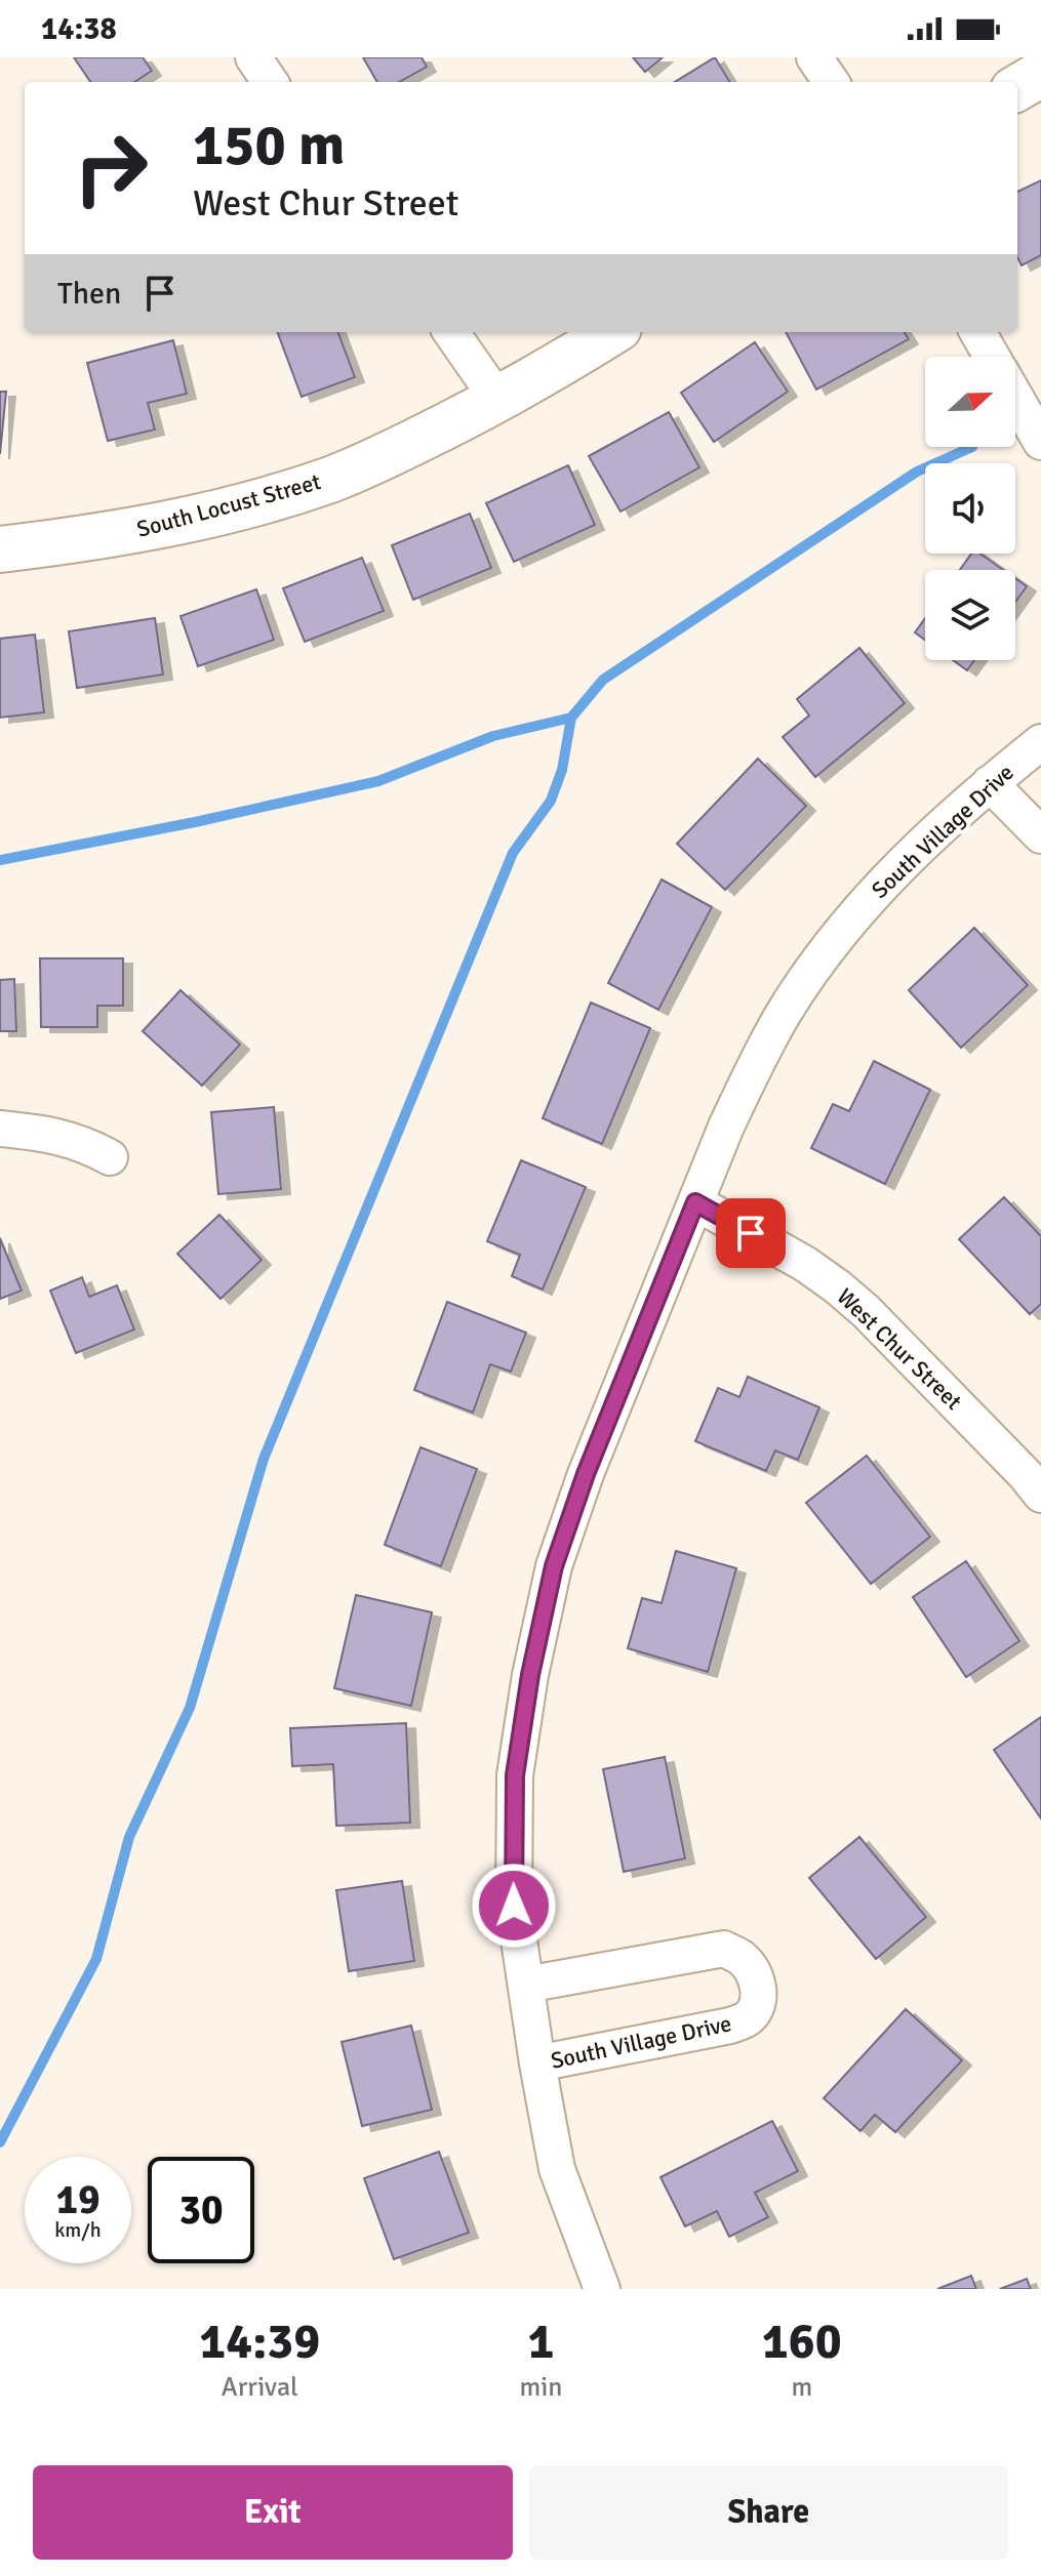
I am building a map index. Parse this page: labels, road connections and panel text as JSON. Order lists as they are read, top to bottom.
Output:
{
  "streets": {
    "street": ["South Locust Street", "South Village Drive", "West Chur Street"]
  },
  "crossings": [
    ["South Village Drive", "West Chur Street"]
  ],
  "north": "right",
  "page": {
    "status": "14:38",
    "turn": ["150 m", "West Chur Street"],
    "then": "Then",
    "speed": "19 km/h",
    "limit": "30",
    "eta": [
      "14:39",
      "Arrival",
      "1",
      "min",
      "160",
      "m"
    ],
    "buttons": ["Exit", "Share"]
  }
}
